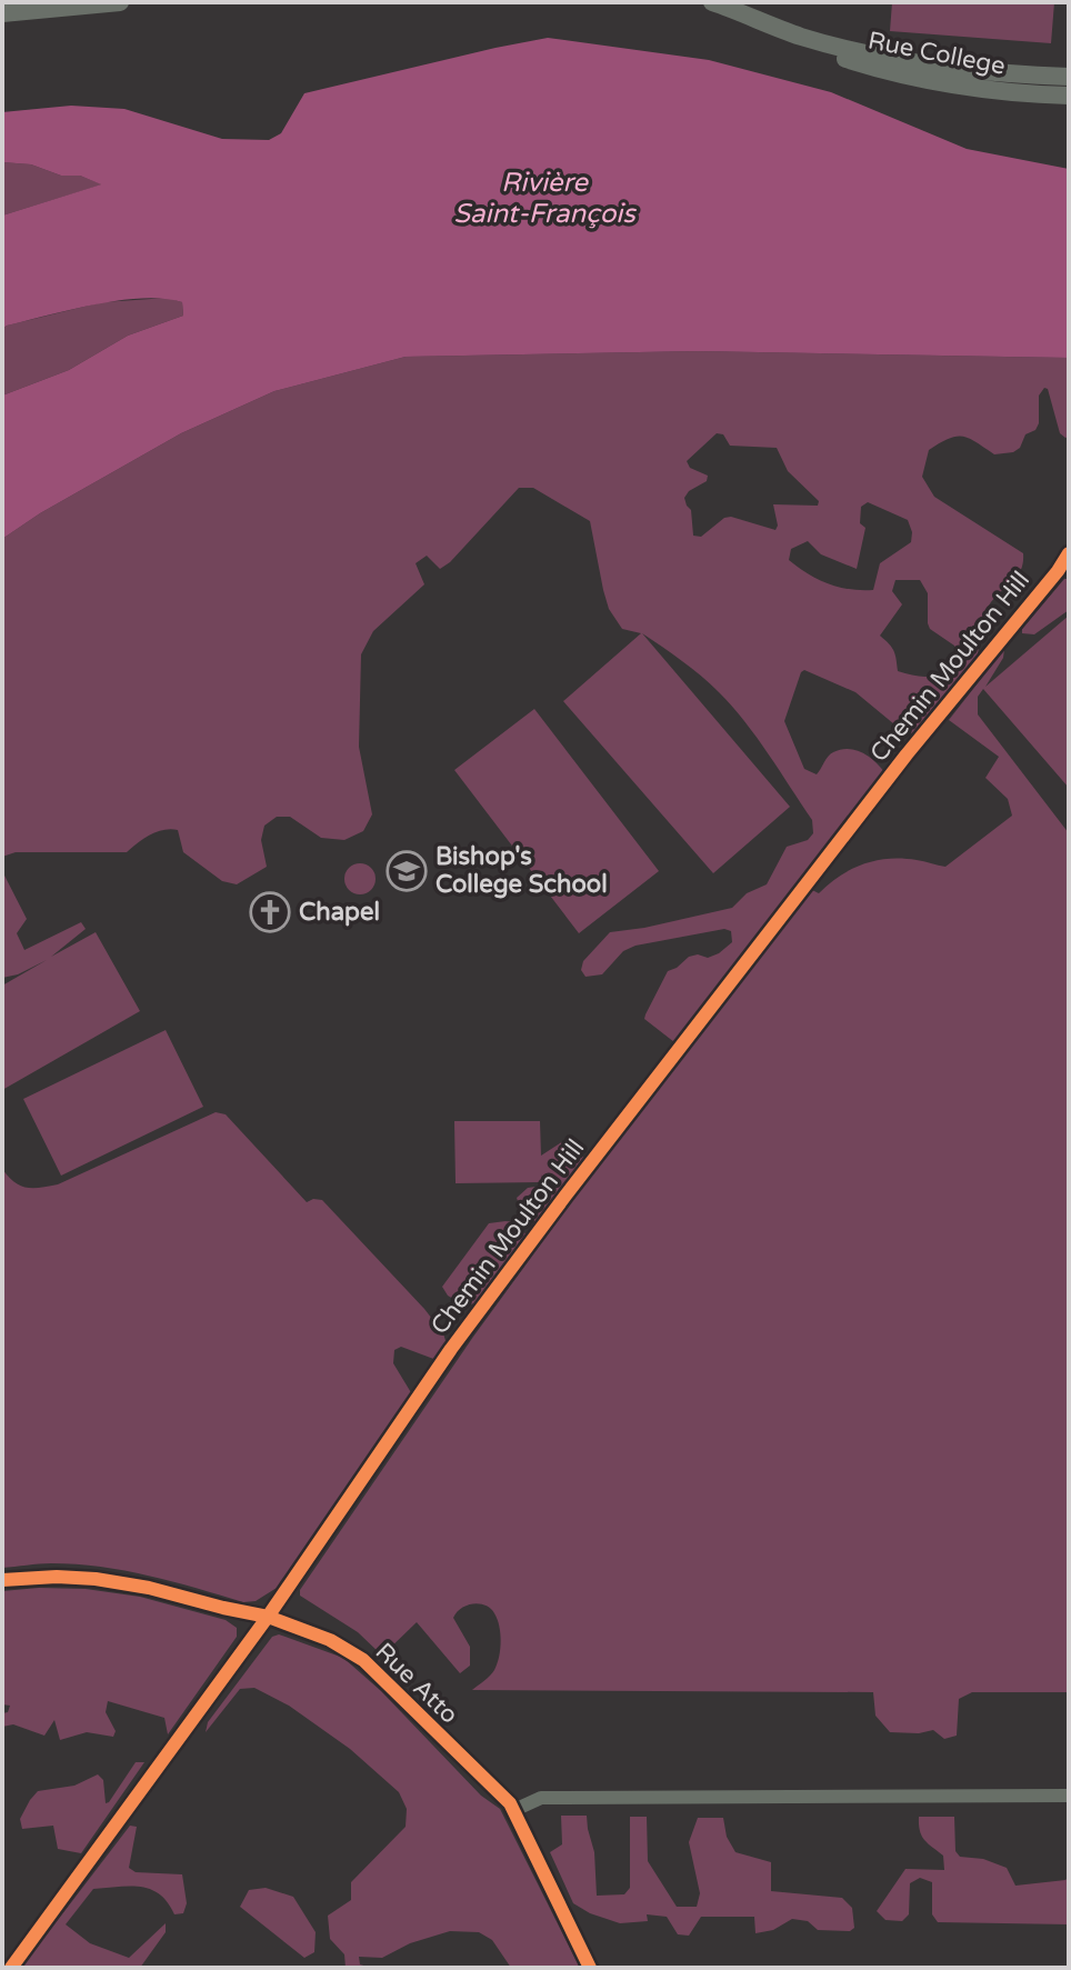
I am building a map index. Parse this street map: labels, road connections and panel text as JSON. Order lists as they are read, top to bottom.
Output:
{
  "streets": {
    "street": ["Rue College", "Chemin Moulton Hill", "Rue Atto"]
  },
  "crossings": [
    ["Chemin Moulton Hill", "Rue Atto"]
  ],
  "water": ["Rivière Saint-François"],
  "places": {
    "school or university": ["Bishop's College School"],
    "church": ["Chapel"]
  }
}
